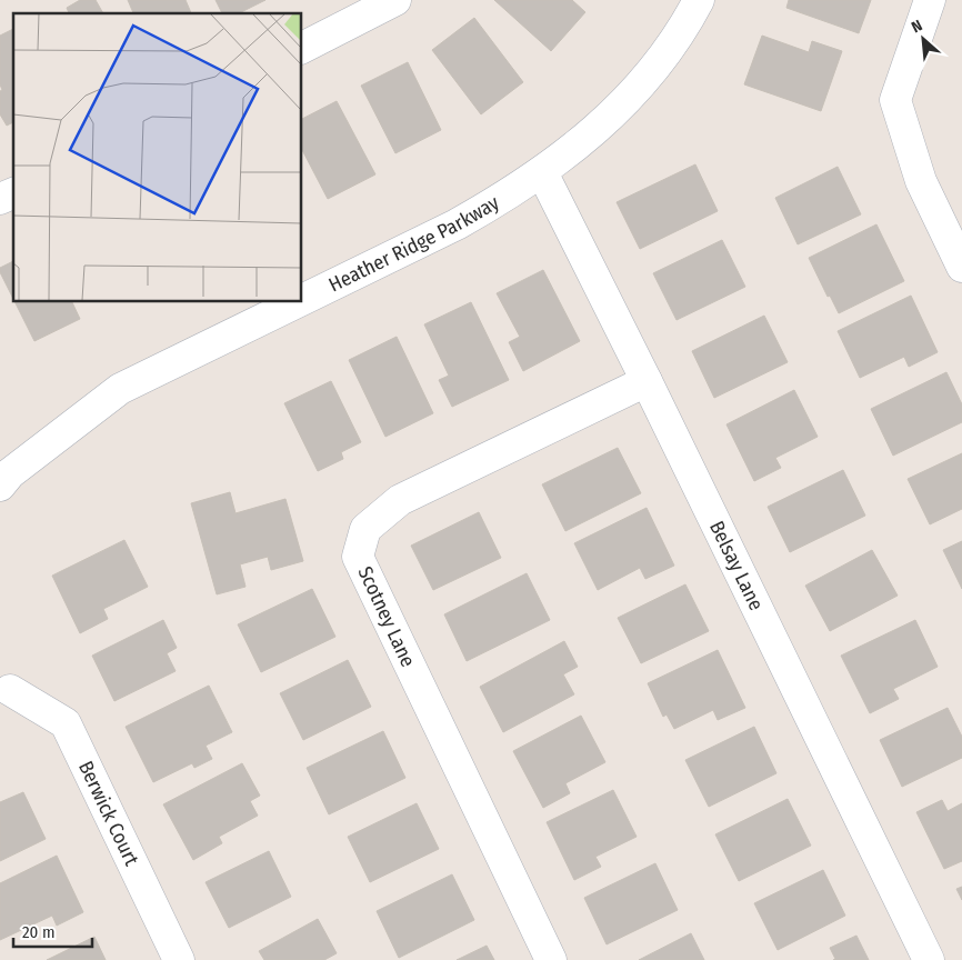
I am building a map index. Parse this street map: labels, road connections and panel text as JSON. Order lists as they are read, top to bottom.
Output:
{
  "streets": {
    "street": [
      "Heather Ridge Parkway",
      "Belsay Lane",
      "Scotney Lane",
      "Berwick Court"
    ]
  },
  "crossings": [
    ["Heather Ridge Parkway", "Belsay Lane"],
    ["Belsay Lane", "Scotney Lane"]
  ],
  "scale_bar": "20 m",
  "north": "top left"
}
